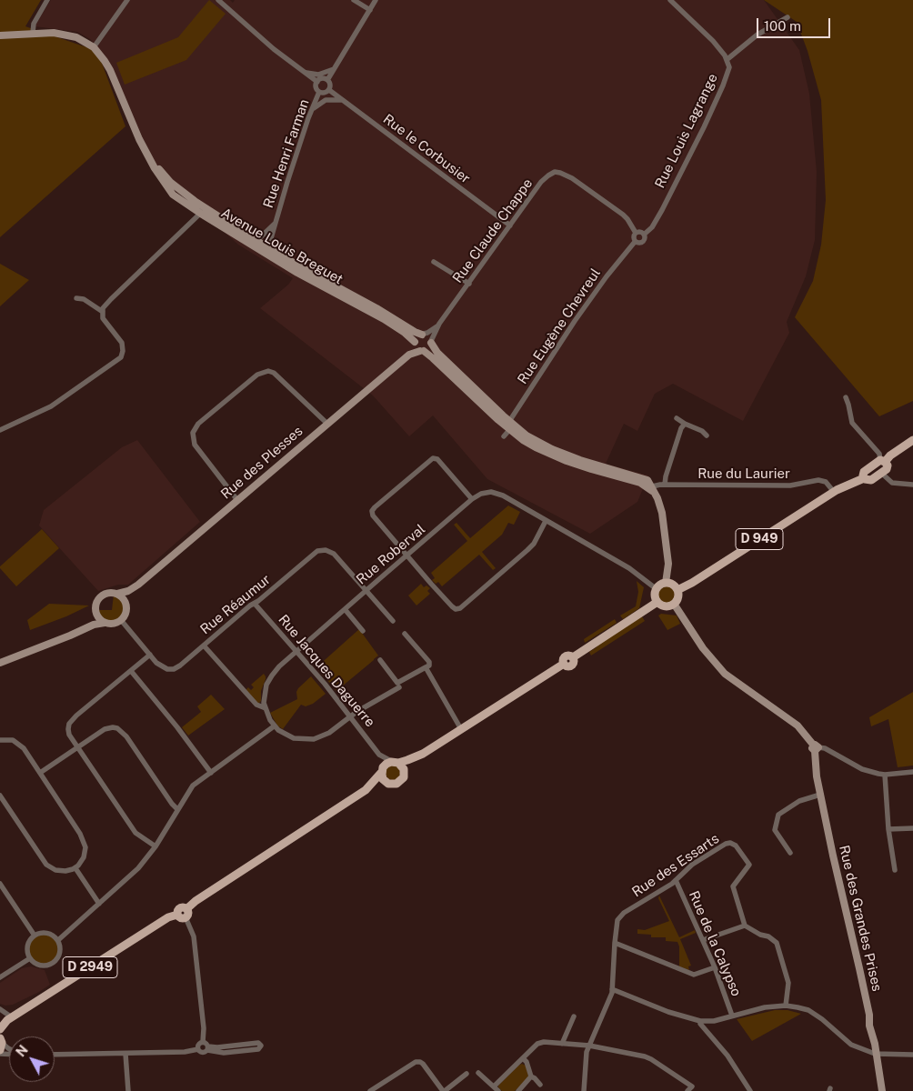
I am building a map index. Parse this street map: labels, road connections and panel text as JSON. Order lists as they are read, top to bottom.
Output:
{
  "streets": {
    "main road": ["D 949", "D 2949"],
    "street": [
      "Rue Louis Lagrange",
      "Rue le Corbusier",
      "Rue Henri Farman",
      "Rue Claude Chappe",
      "Avenue Louis Breguet",
      "Rue Eugène Chevreul",
      "Rue des Plesses",
      "Rue du Laurier",
      "Rue Roberval",
      "Rue Réaumur",
      "Rue Jacques Daguerre",
      "Rue des Essarts",
      "Rue des Grandes Prises",
      "Rue de la Calypso"
    ]
  },
  "crossings": [
    ["Rue Louis Lagrange", "Rue Claude Chappe"],
    ["Rue Louis Lagrange", "Rue Eugène Chevreul"],
    ["Rue le Corbusier", "Rue Henri Farman"],
    ["Rue le Corbusier", "Rue Claude Chappe"],
    ["Rue Henri Farman", "Avenue Louis Breguet"],
    ["Rue Claude Chappe", "Avenue Louis Breguet"],
    ["Rue Claude Chappe", "Rue Eugène Chevreul"],
    ["Rue Claude Chappe", "Rue des Plesses"],
    ["Avenue Louis Breguet", "Rue des Plesses"],
    ["Rue des Plesses", "Rue Réaumur"],
    ["Rue du Laurier", "D 949"],
    ["D 949", "Rue Roberval"],
    ["Rue Roberval", "Rue Réaumur"],
    ["Rue Roberval", "Rue Jacques Daguerre"],
    ["Rue Réaumur", "Rue Jacques Daguerre"],
    ["Rue des Essarts", "Rue de la Calypso"]
  ],
  "scale_bar": "100 m",
  "north": "top left"
}
